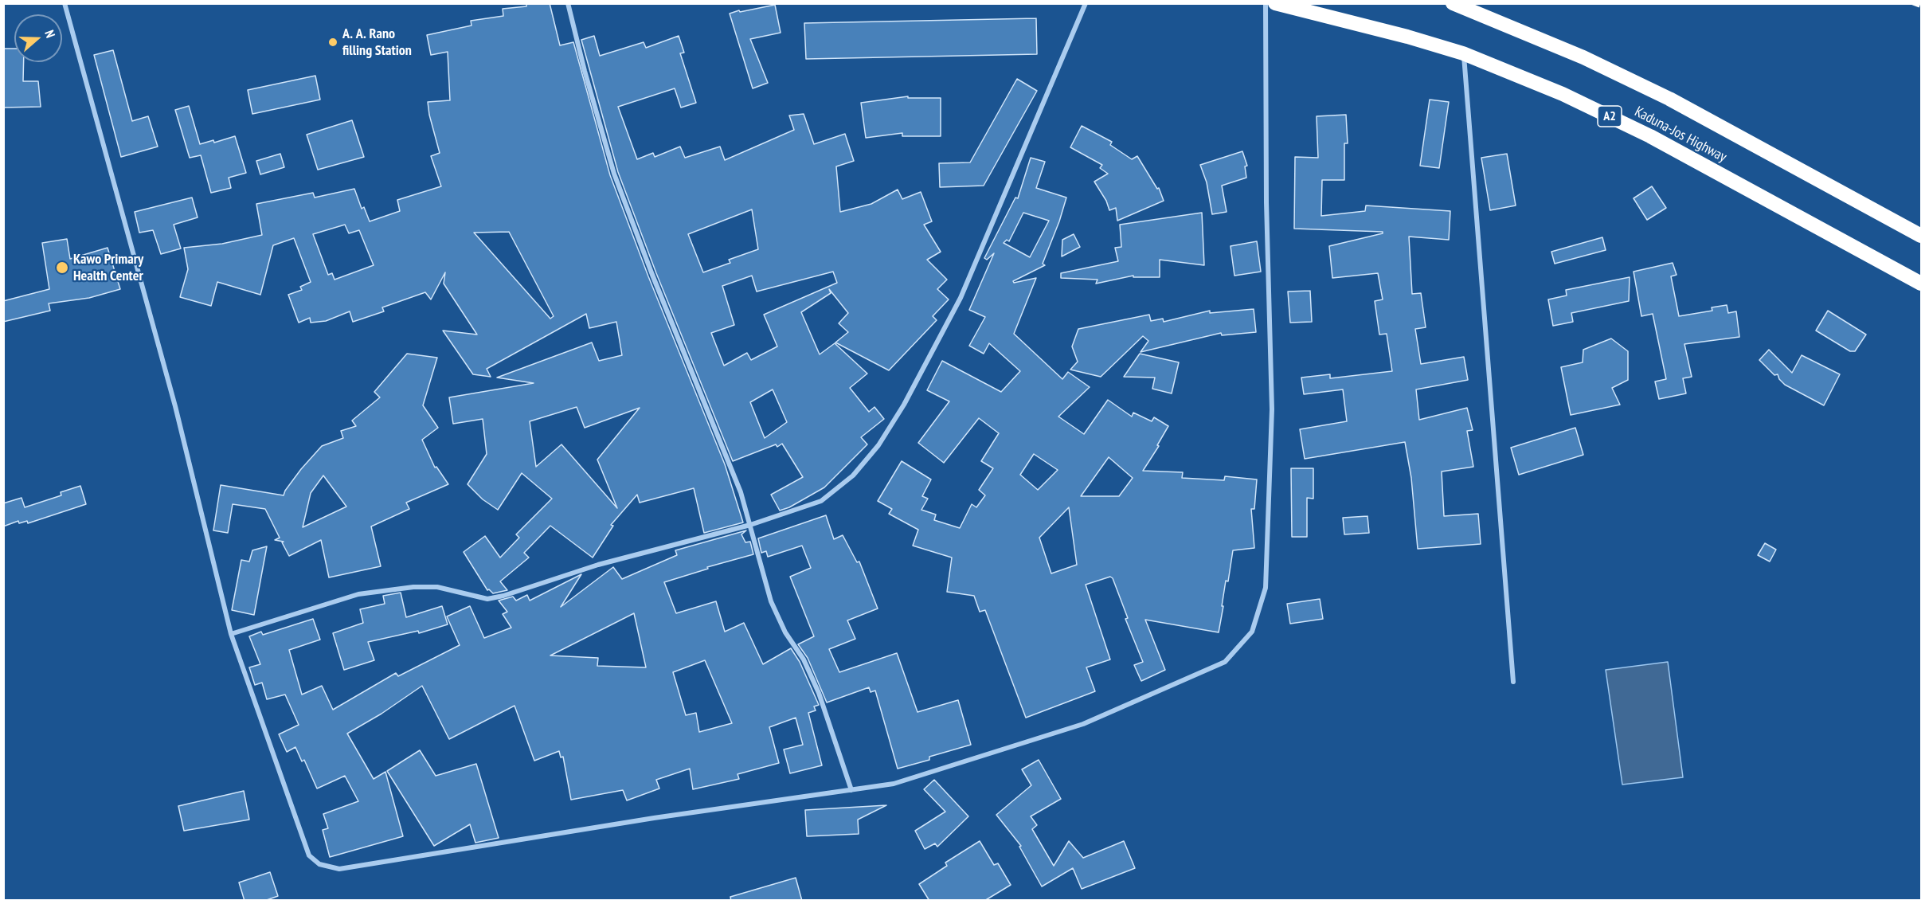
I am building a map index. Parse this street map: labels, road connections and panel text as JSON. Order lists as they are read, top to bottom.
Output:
{
  "streets": {
    "highway": ["A2", "Kaduna-Jos Highway"]
  },
  "places": ["A. A. Rano filling Station", "Kawo Primary Health Center"],
  "north": "right"
}
